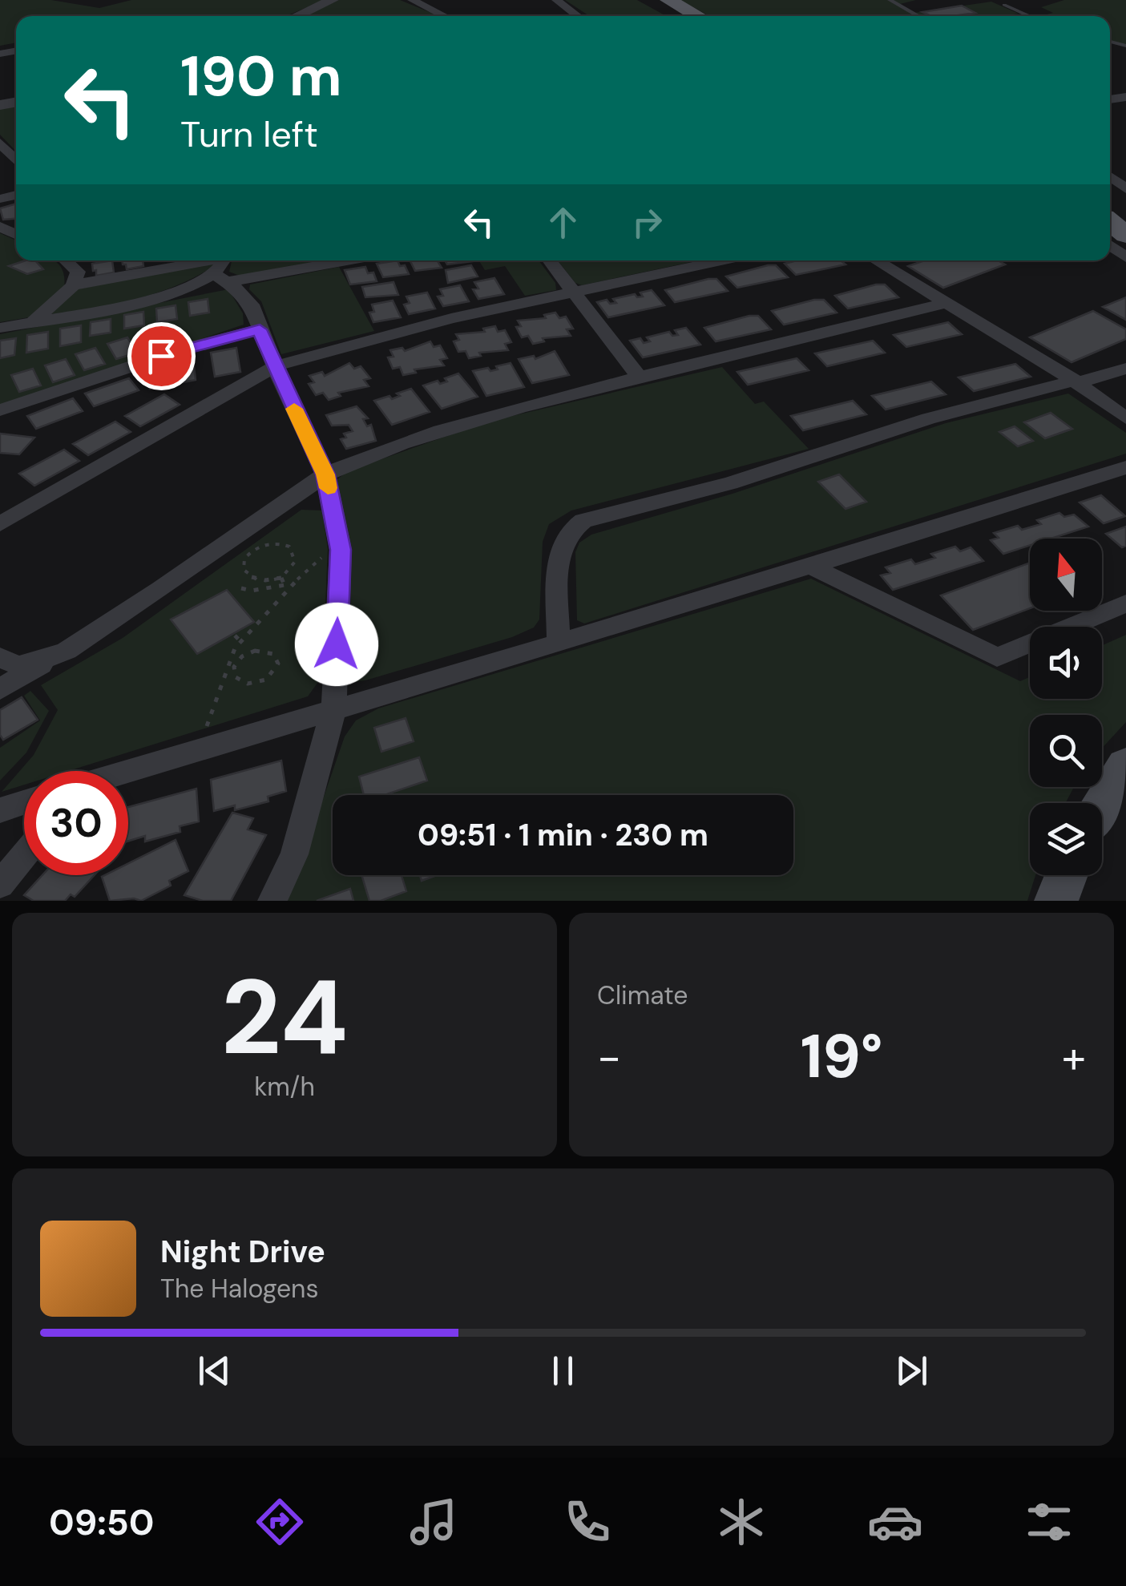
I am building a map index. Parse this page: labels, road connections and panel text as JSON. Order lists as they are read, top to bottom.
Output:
{
  "north": "top",
  "page": {
    "turn": ["190 m", "Turn left"],
    "limit": "30",
    "trip": "09:51 · 1 min · 230 m",
    "tile": [
      ["24", "km/h"],
      "Climate"
    ],
    "heat": ["−", "19°", "+"],
    "song": ["Night Drive", "The Halogens"],
    "tabs": "09:50"
  }
}
